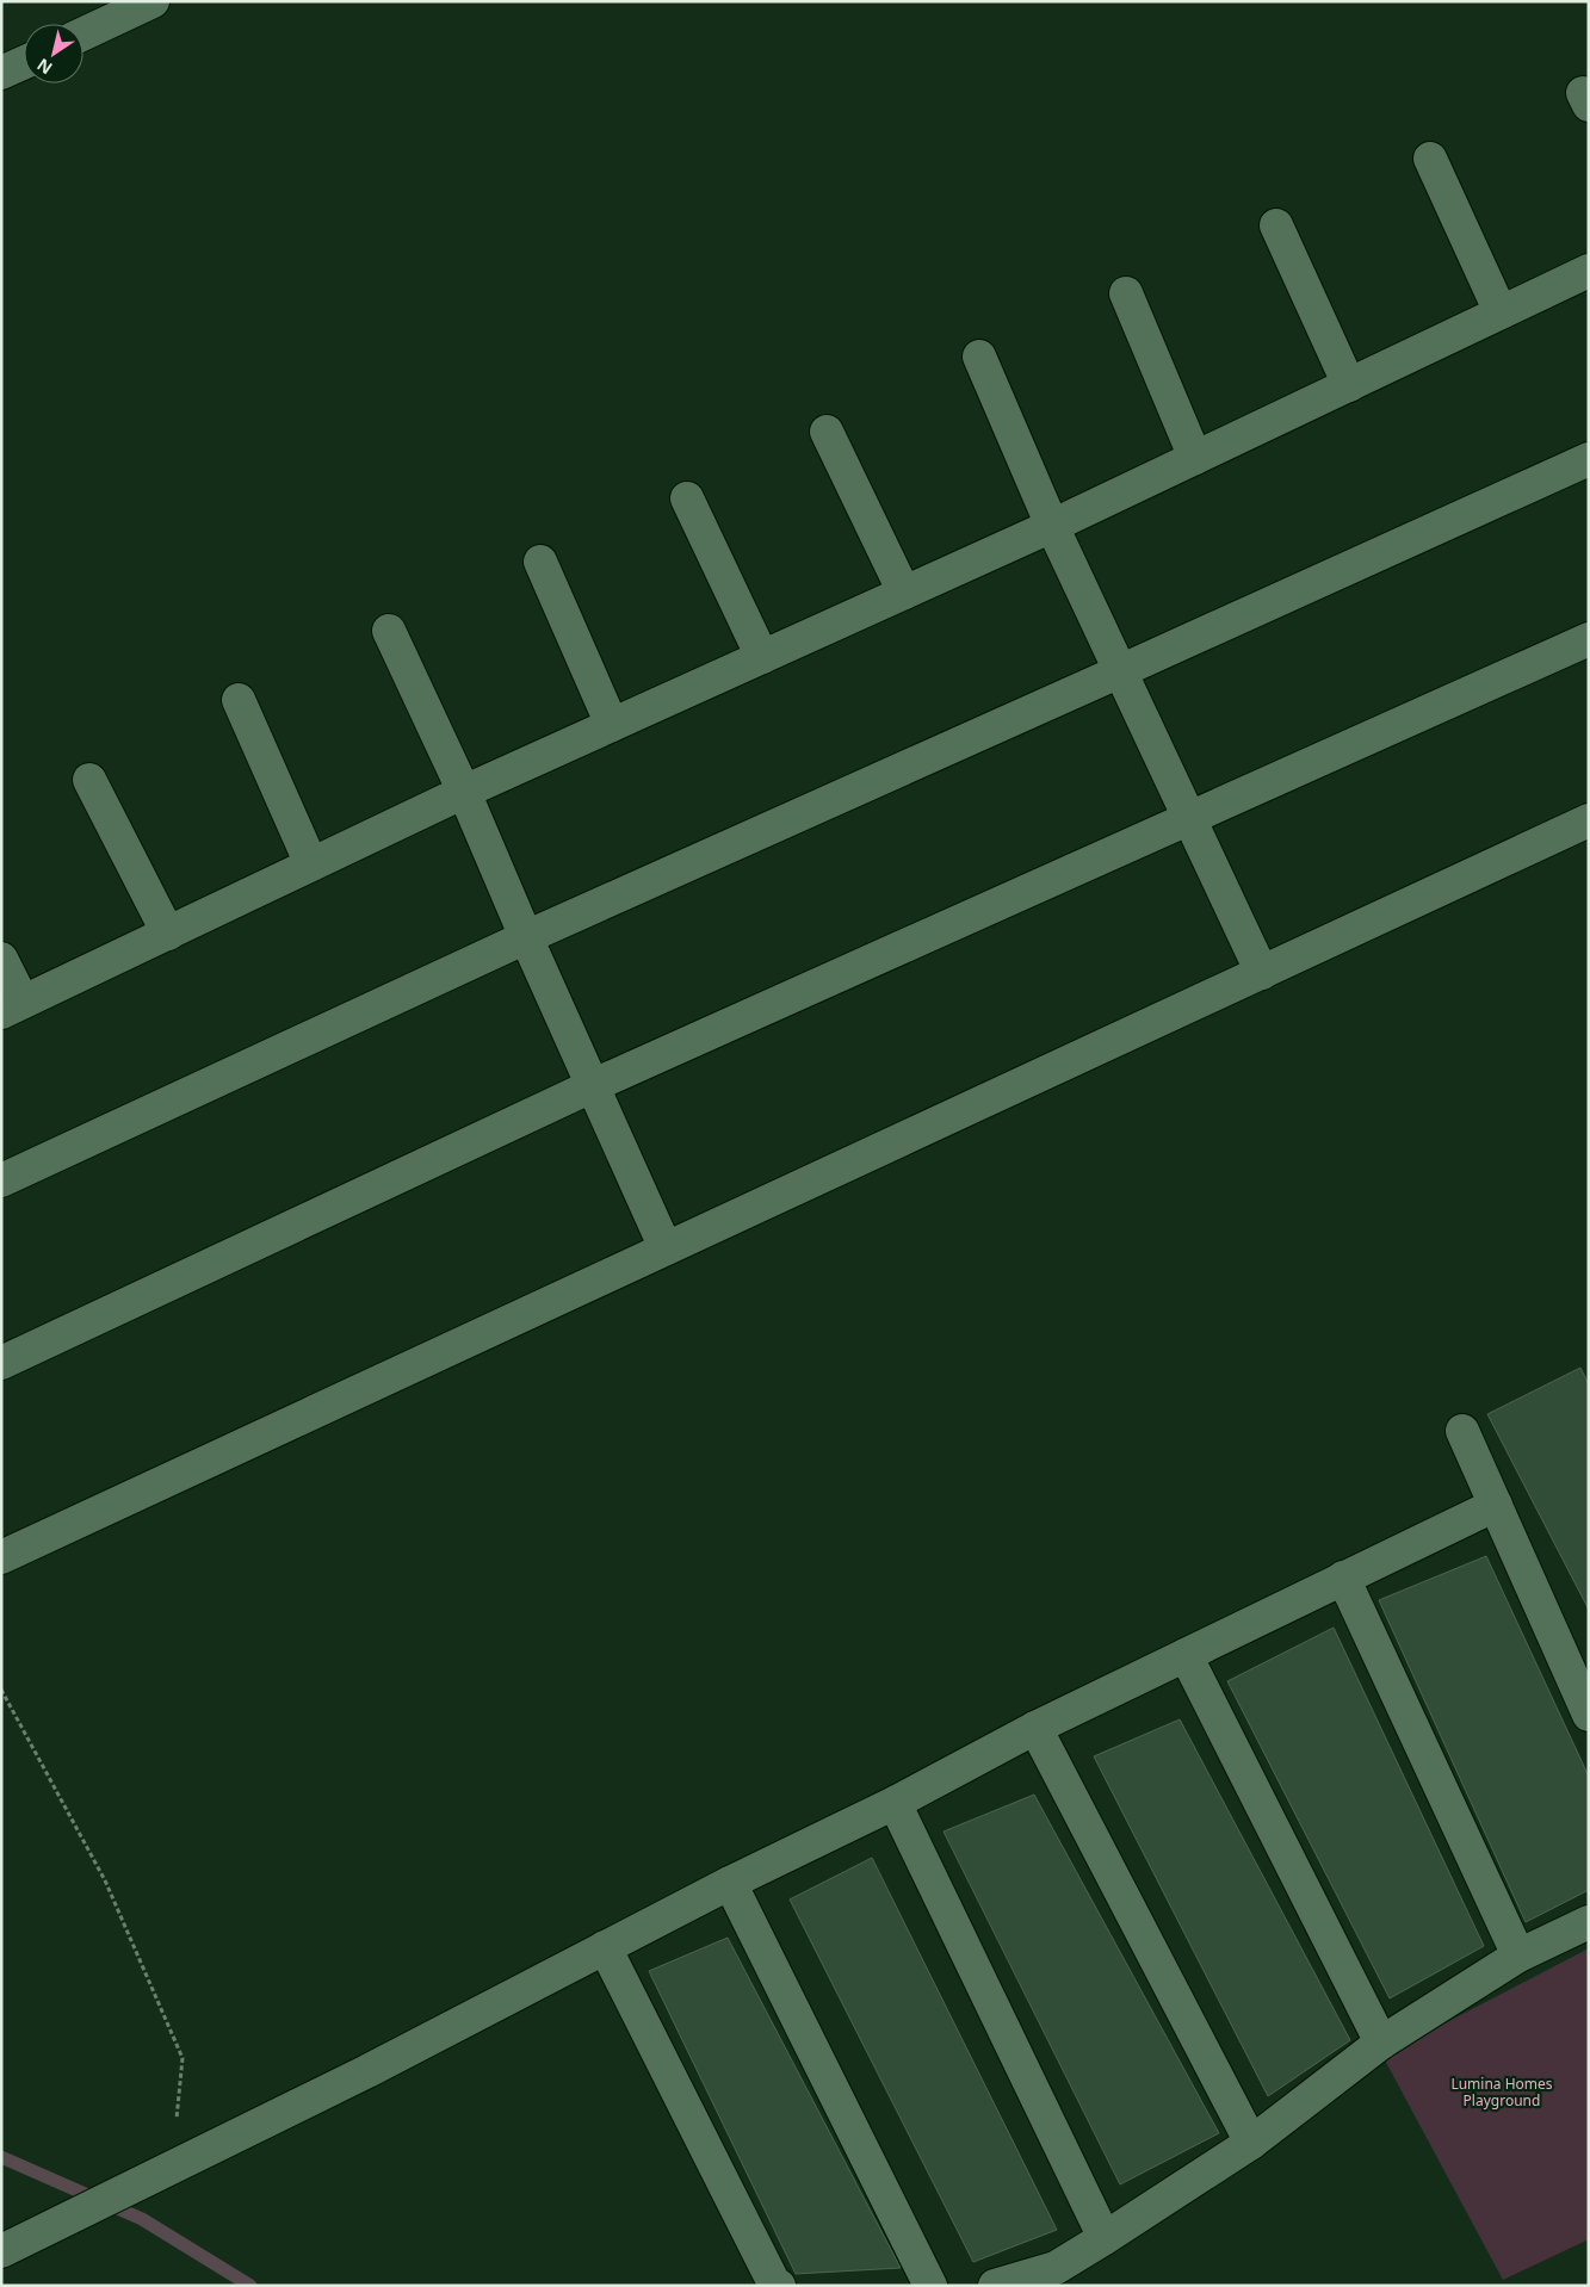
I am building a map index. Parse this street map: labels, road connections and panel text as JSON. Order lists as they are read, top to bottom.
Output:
{
  "parks": ["Lumina Homes Playground"],
  "north": "bottom left"
}
